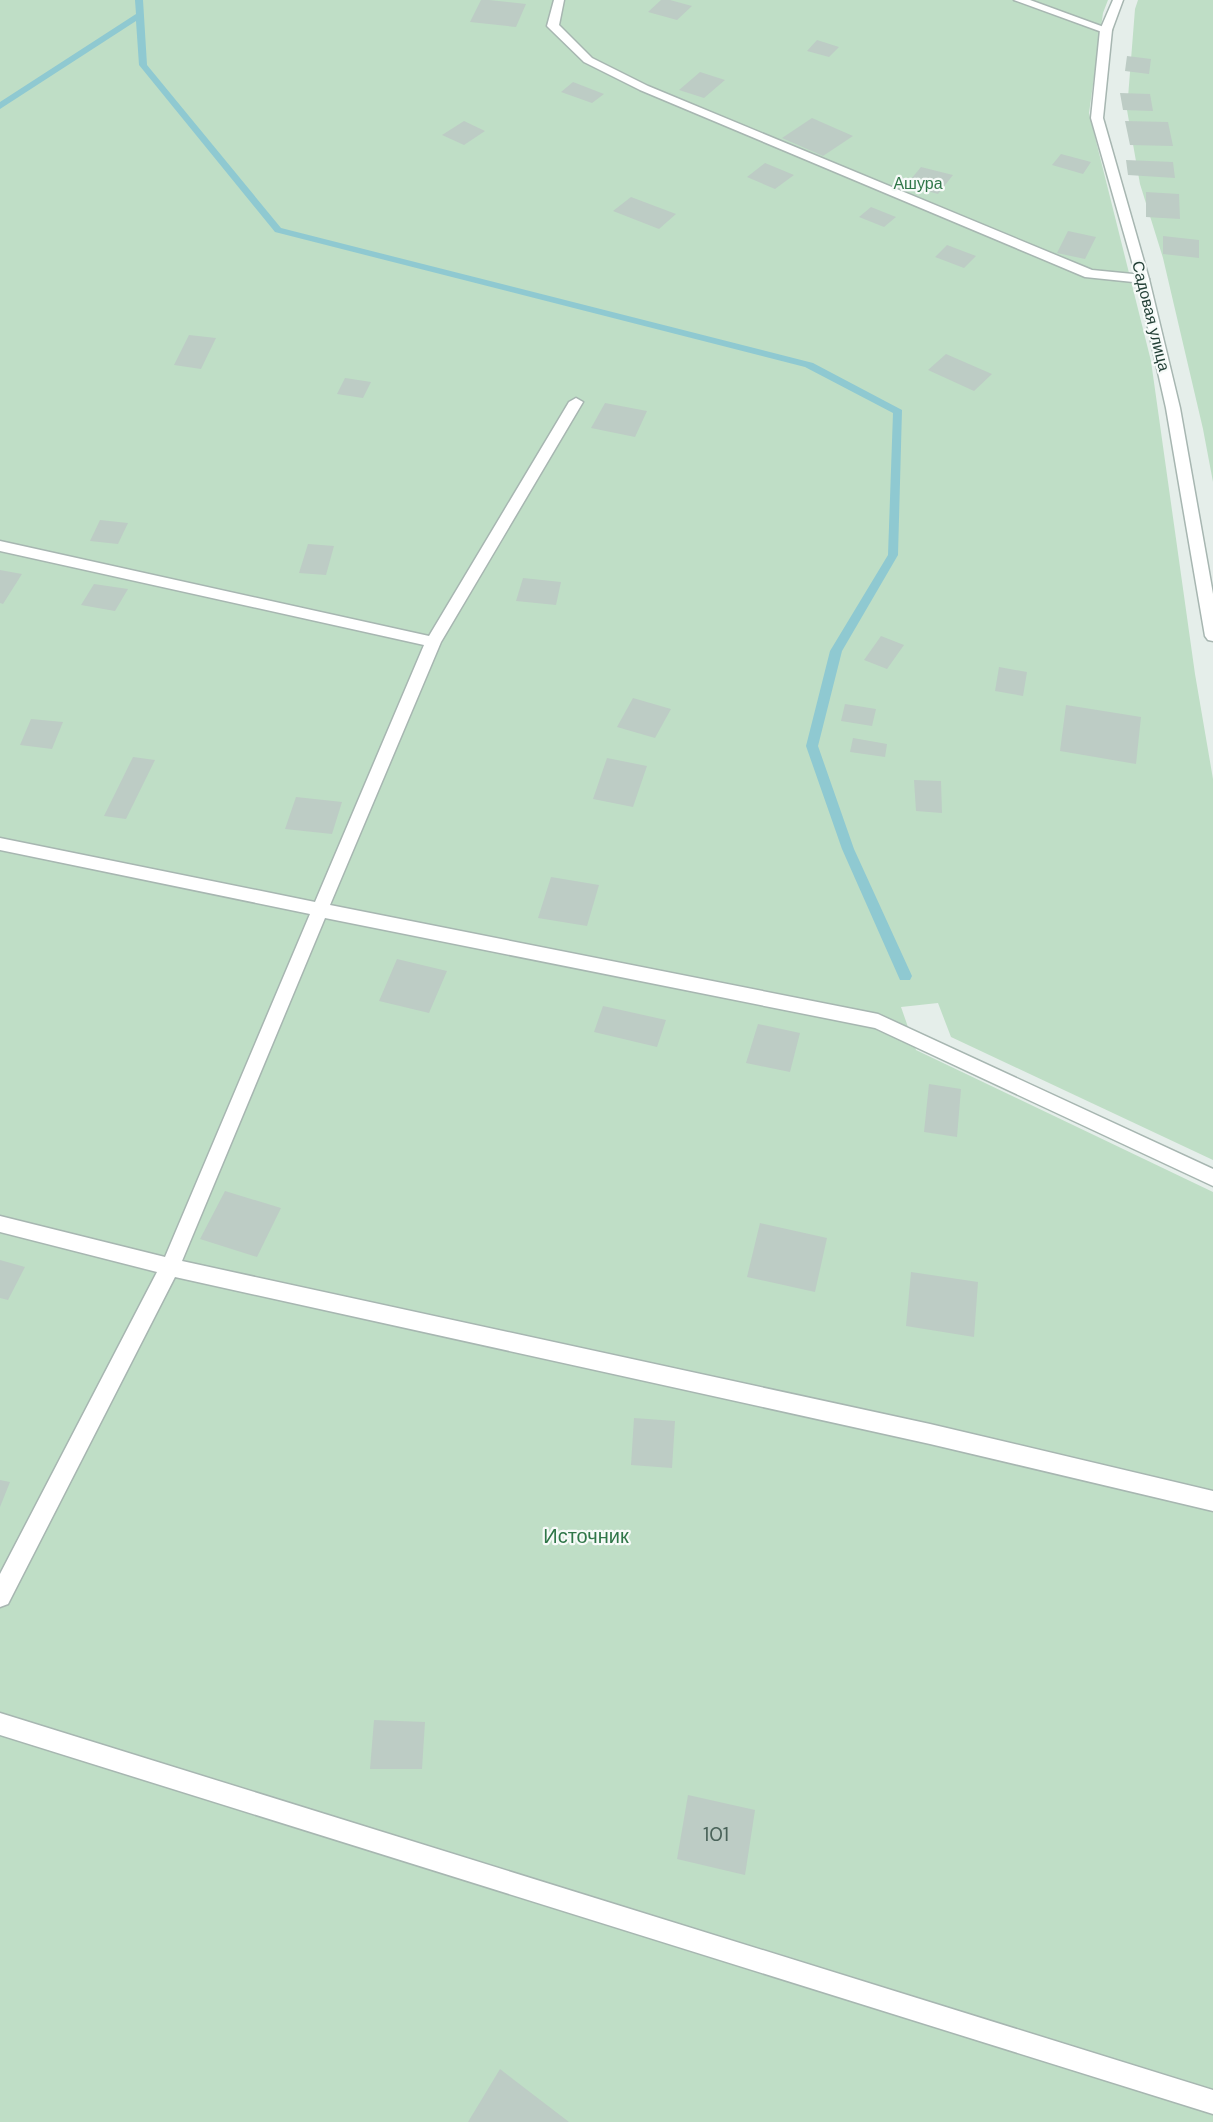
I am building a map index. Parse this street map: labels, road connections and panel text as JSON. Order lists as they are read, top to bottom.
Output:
{
  "streets": {
    "street": ["Садовая улица"]
  },
  "parks": ["Ашура", "Источник"],
  "house_numbers": ["101"]
}
